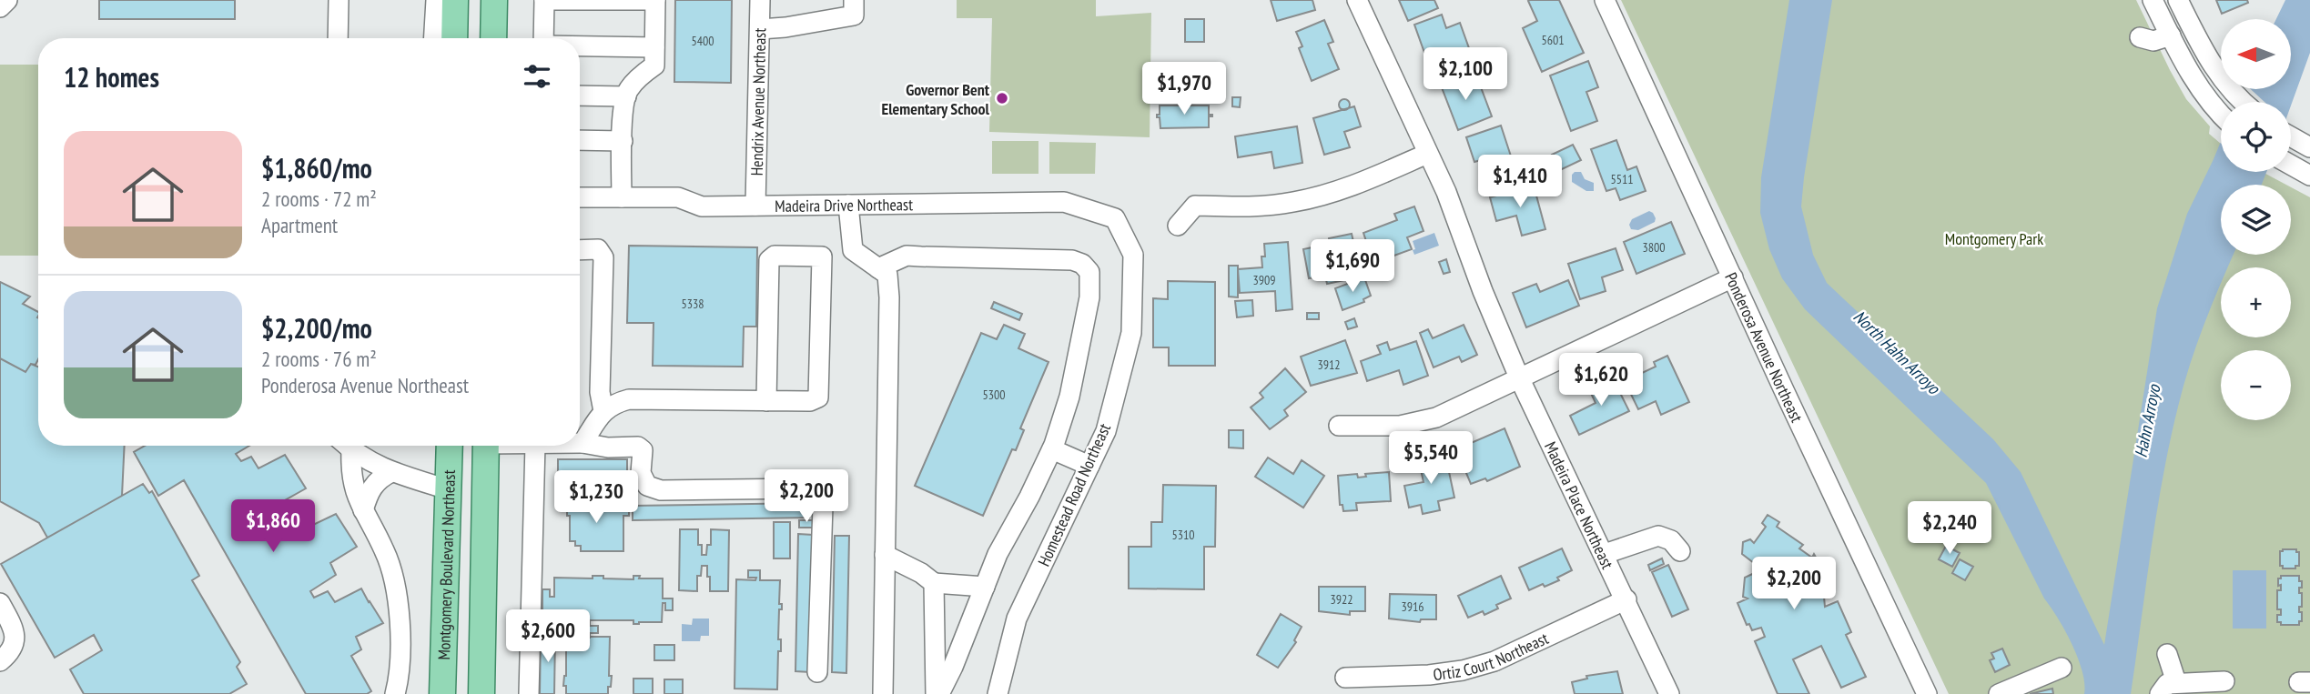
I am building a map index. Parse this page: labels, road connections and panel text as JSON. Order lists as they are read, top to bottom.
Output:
{
  "streets": {
    "main road": ["Montgomery Boulevard Northeast"],
    "street": [
      "Hendrix Avenue Northeast",
      "Madeira Drive Northeast",
      "Ponderosa Avenue Northeast",
      "Homestead Road Northeast",
      "Madeira Place Northeast",
      "Ortiz Court Northeast"
    ]
  },
  "crossings": [
    ["Hendrix Avenue Northeast", "Madeira Drive Northeast"],
    ["Madeira Drive Northeast", "Homestead Road Northeast"],
    ["Madeira Place Northeast", "Ortiz Court Northeast"]
  ],
  "water": ["North Hahn Arroyo", "Hahn Arroyo"],
  "parks": ["Montgomery Park"],
  "places": ["Governor Bent Elementary School"],
  "house_numbers": [
    "5601",
    "5400",
    "5511",
    "3800",
    "3909",
    "5338",
    "3912",
    "5300",
    "5310",
    "3922",
    "3916"
  ],
  "north": "left",
  "page": {
    "map_buttons": ["+", "−"],
    "heading": "12 homes",
    "price": [
      "$2,100",
      "$1,970",
      "$1,410",
      "$1,690",
      "$1,620",
      "$5,540",
      "$2,200",
      "$1,230",
      "$1,860",
      "$2,240",
      "$2,200",
      "$2,600"
    ],
    "list": [
      {
        "name": "$1,860/mo",
        "note": "2 rooms · 72 m² · Apartment"
      },
      {
        "name": "$2,200/mo",
        "note": "2 rooms · 76 m² · Ponderosa Avenue Northeast"
      }
    ]
  }
}
